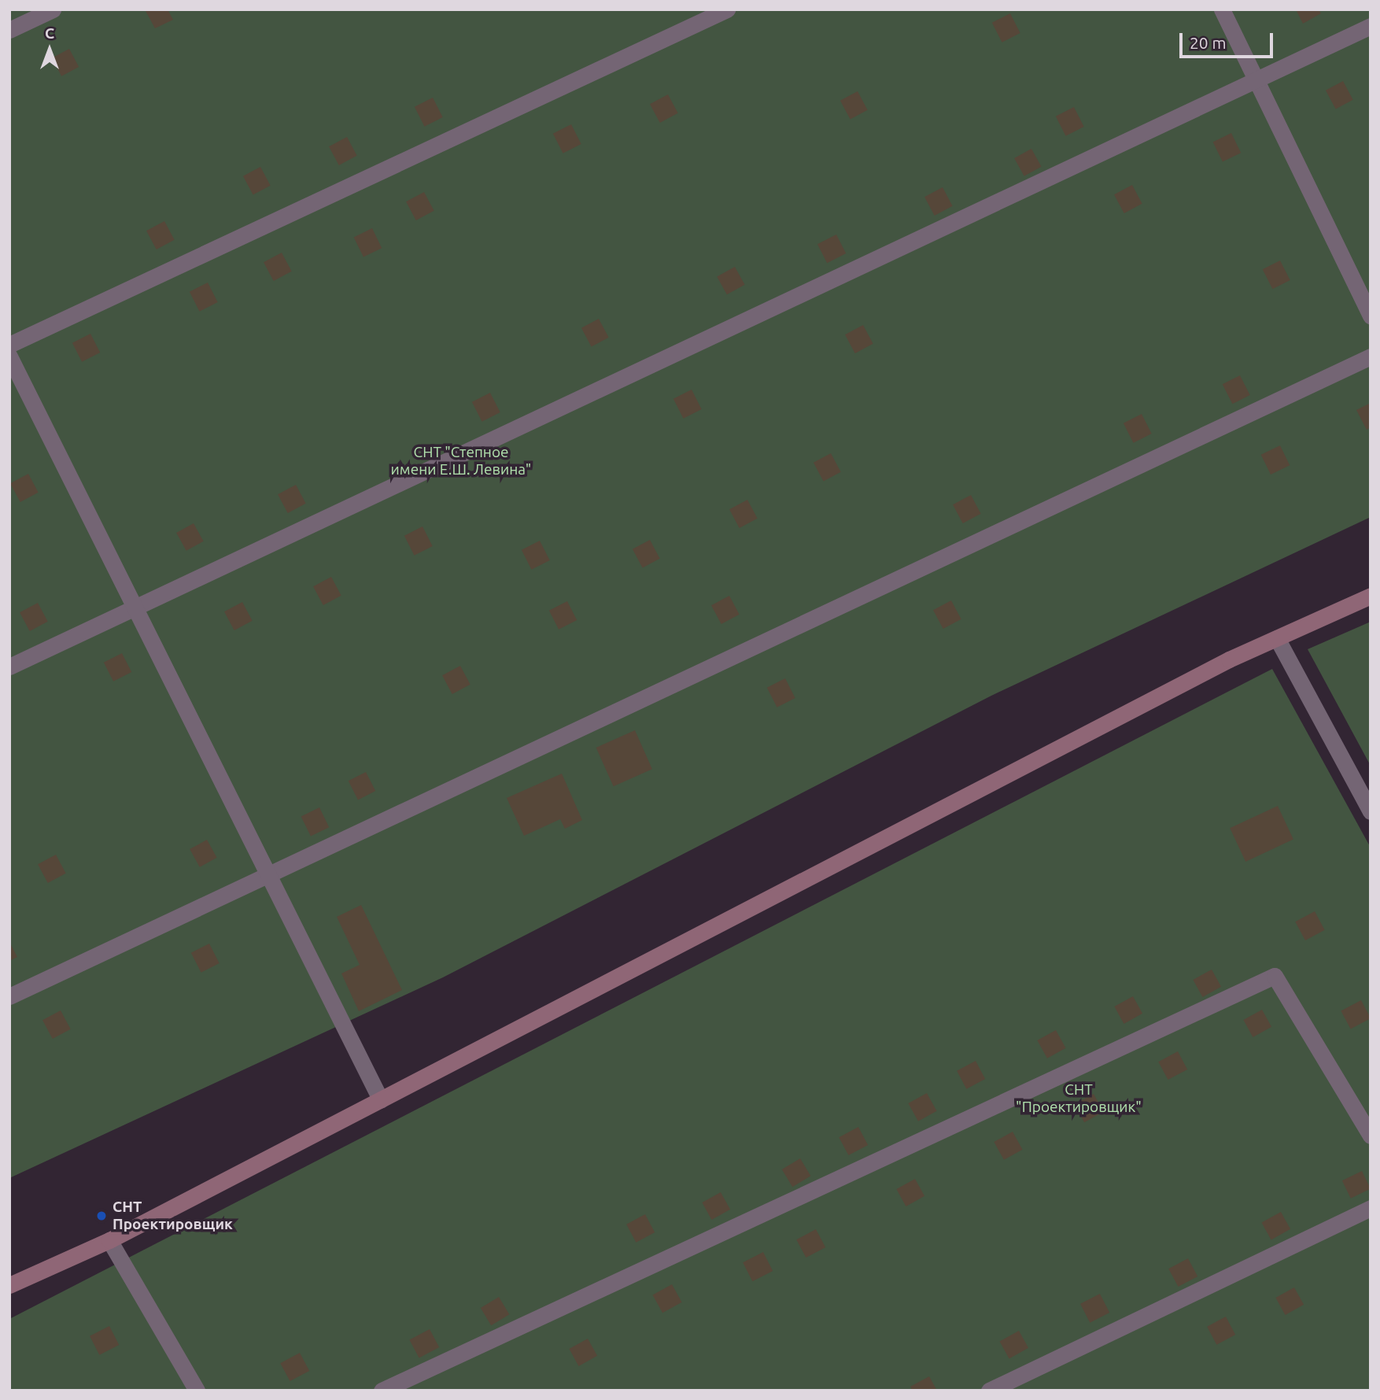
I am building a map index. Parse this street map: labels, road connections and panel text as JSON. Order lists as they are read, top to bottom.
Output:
{
  "parks": ["СНТ \"Степное имени Е.Ш. Левина\"", "СНТ \"Проектировщик\""],
  "places": ["СНТ Проектировщик"],
  "scale_bar": "20 m",
  "north": "top"
}
